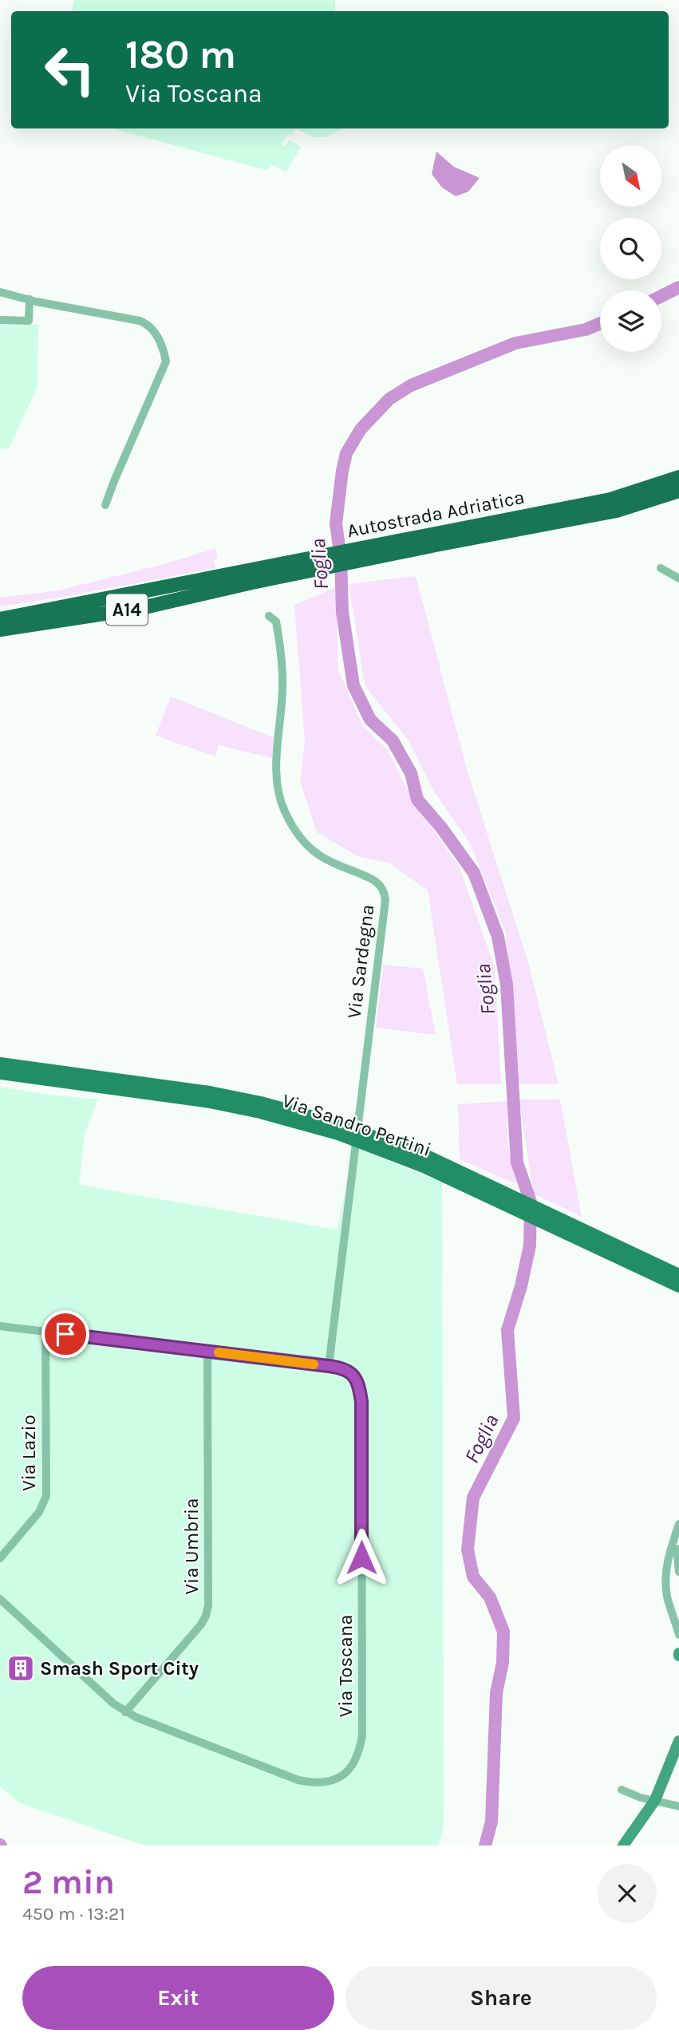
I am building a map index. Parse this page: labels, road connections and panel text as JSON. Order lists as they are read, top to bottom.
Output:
{
  "streets": {
    "highway": ["Autostrada Adriatica", "A14"],
    "main road": ["Via Sandro Pertini"],
    "street": [
      "Via Sardegna",
      "Via Lazio",
      "Via Umbria",
      "Via Toscana"
    ]
  },
  "crossings": [
    ["Via Sardegna", "Via Toscana"],
    ["Via Lazio", "Via Toscana"],
    ["Via Umbria", "Via Toscana"]
  ],
  "water": ["Foglia"],
  "places": {
    "building": ["Smash Sport City"]
  },
  "north": "bottom right",
  "page": {
    "turn": ["180 m", "Via Toscana"],
    "heading": ["2 min", "450 m · 13:21"],
    "buttons": ["Exit", "Share"]
  }
}
